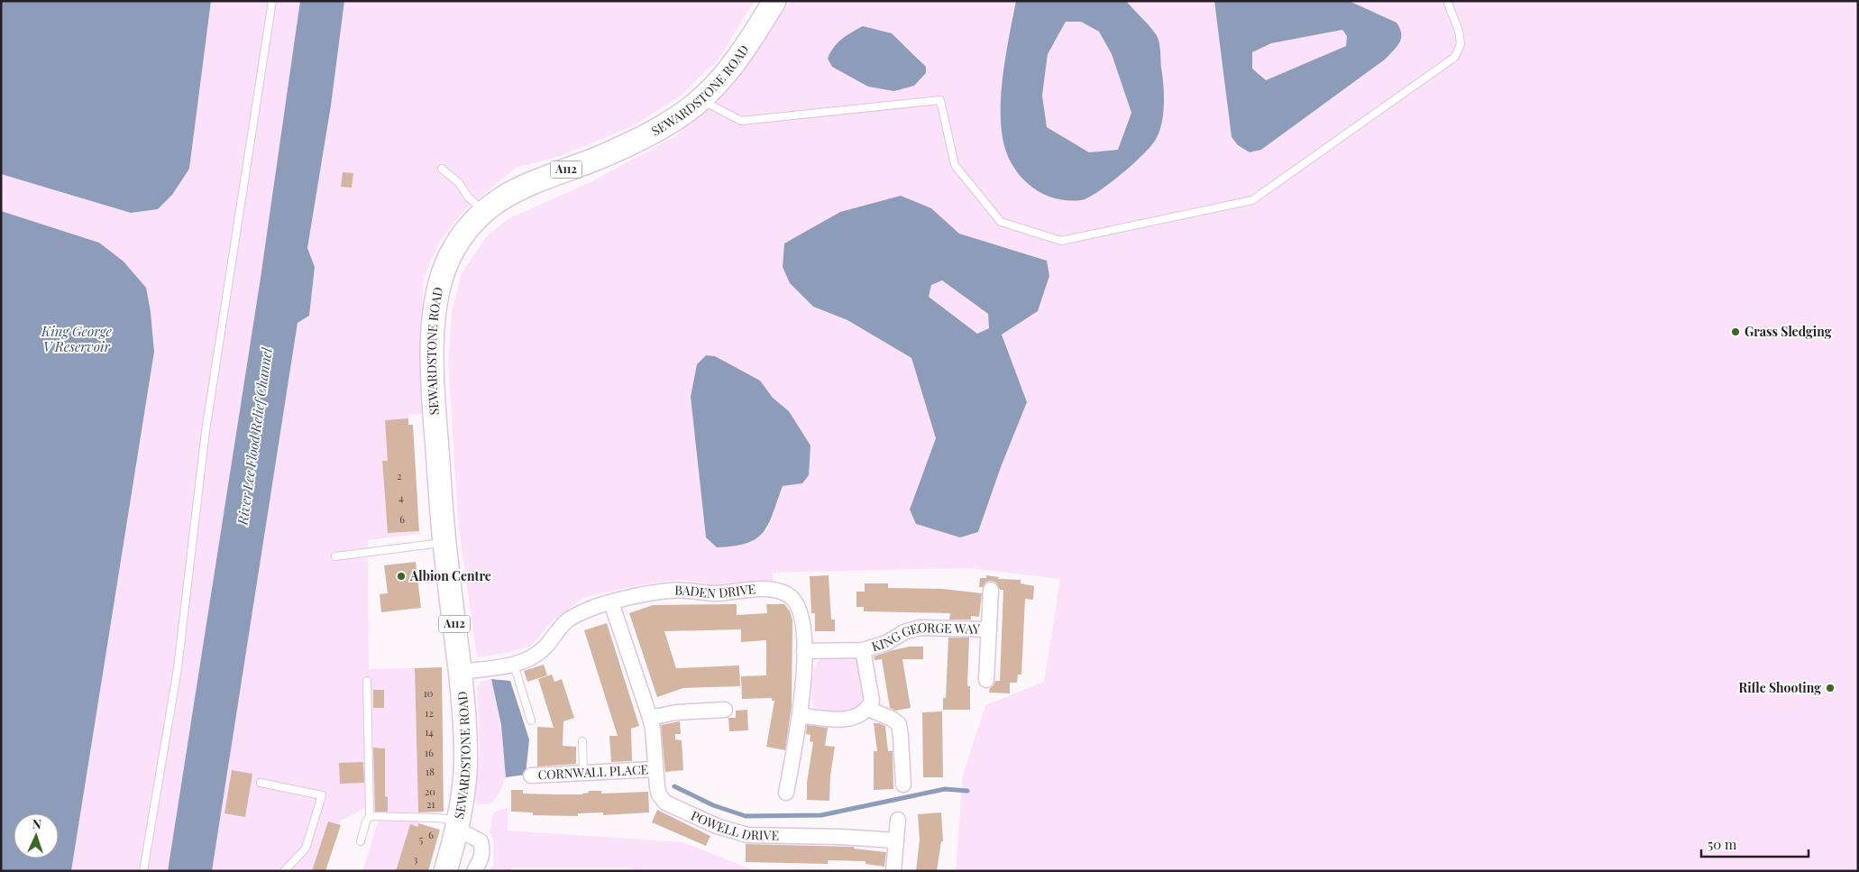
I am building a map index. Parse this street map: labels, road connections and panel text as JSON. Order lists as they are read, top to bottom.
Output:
{
  "streets": {
    "main road": ["SEWARDSTONE ROAD", "A112"],
    "street": [
      "BADEN DRIVE",
      "KING GEORGE WAY",
      "CORNWALL PLACE",
      "POWELL DRIVE"
    ]
  },
  "crossings": [
    ["SEWARDSTONE ROAD", "BADEN DRIVE"],
    ["BADEN DRIVE", "KING GEORGE WAY"],
    ["BADEN DRIVE", "POWELL DRIVE"],
    ["CORNWALL PLACE", "POWELL DRIVE"]
  ],
  "water": ["King George V Reservoir", "River Lee Flood Relief Channel"],
  "places": ["Grass Sledging", "Albion Centre", "Rifle Shooting"],
  "house_numbers": [
    "2",
    "4",
    "6",
    "10",
    "12",
    "14",
    "16",
    "18",
    "20",
    "21",
    "6",
    "5",
    "3"
  ],
  "scale_bar": "50 m",
  "north": "top"
}
